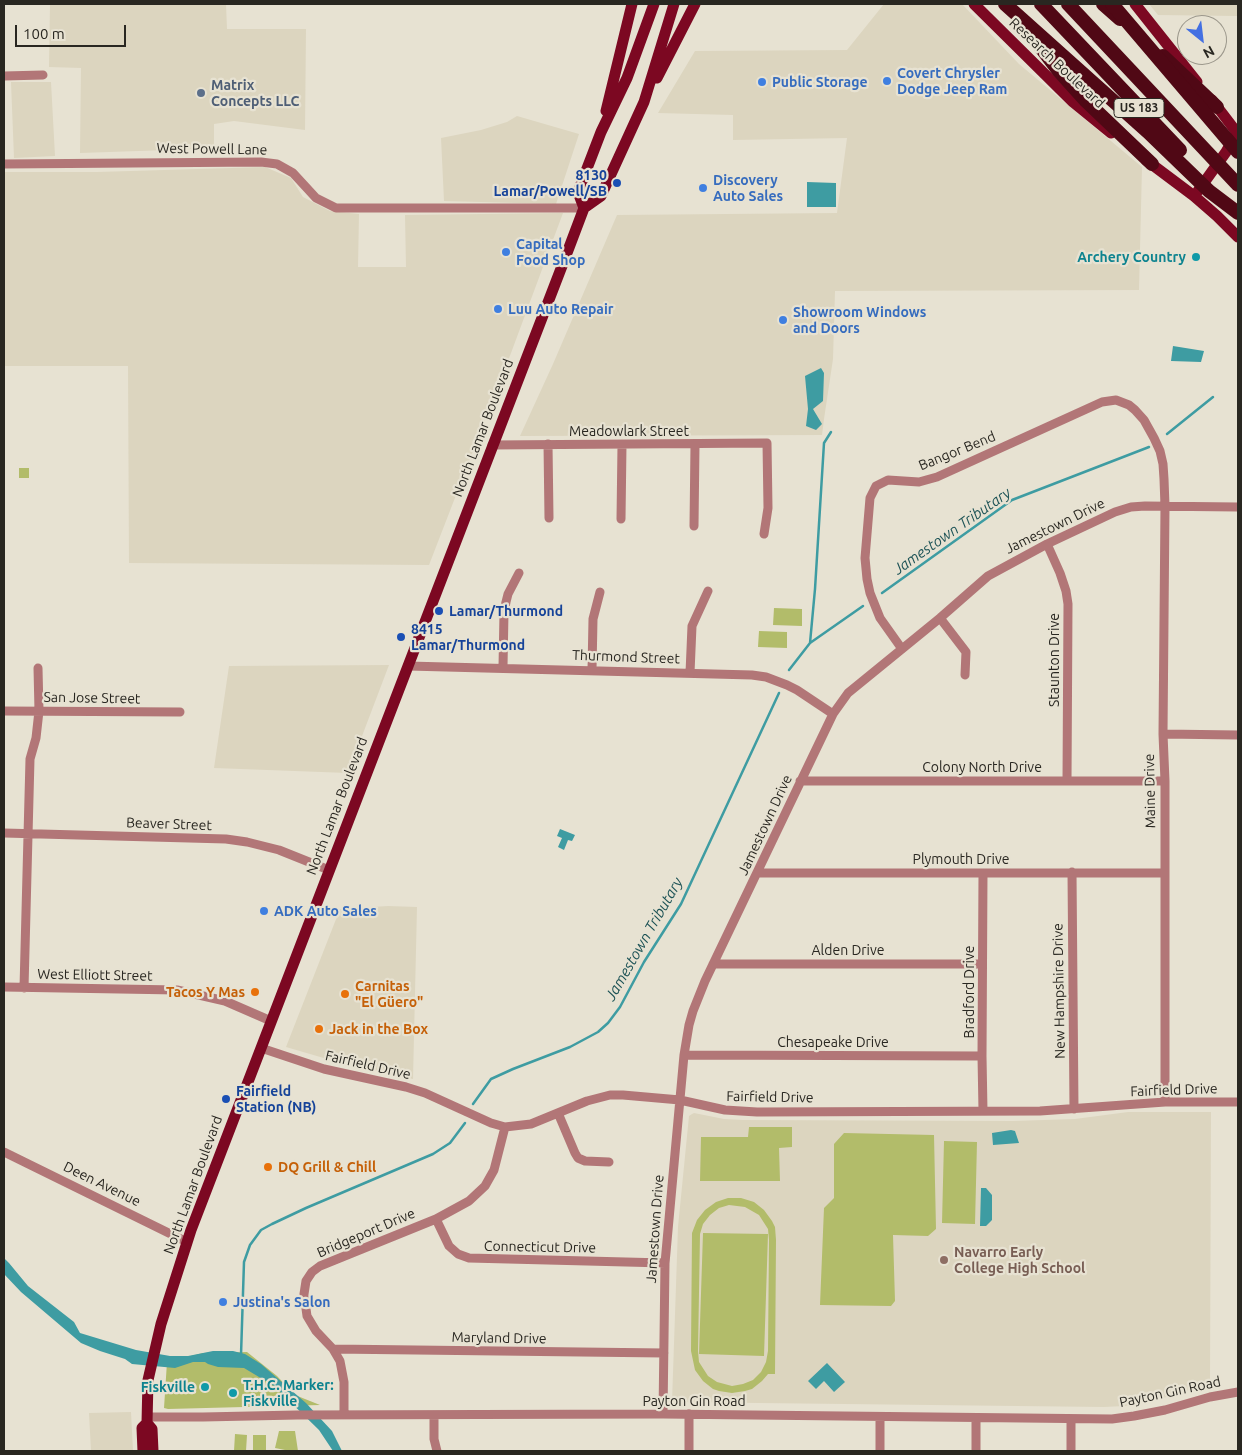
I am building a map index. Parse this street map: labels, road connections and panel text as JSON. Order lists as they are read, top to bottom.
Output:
{
  "streets": {
    "highway": ["US 183"],
    "main road": ["Research Boulevard", "North Lamar Boulevard"],
    "street": [
      "West Powell Lane",
      "Meadowlark Street",
      "Bangor Bend",
      "Jamestown Drive",
      "Thurmond Street",
      "Staunton Drive",
      "San Jose Street",
      "Colony North Drive",
      "Maine Drive",
      "Beaver Street",
      "Plymouth Drive",
      "Alden Drive",
      "West Elliott Street",
      "New Hampshire Drive",
      "Bradford Drive",
      "Chesapeake Drive",
      "Fairfield Drive",
      "Deen Avenue",
      "Bridgeport Drive",
      "Connecticut Drive",
      "Maryland Drive",
      "Payton Gin Road"
    ]
  },
  "crossings": [
    ["West Powell Lane", "North Lamar Boulevard"],
    ["North Lamar Boulevard", "Meadowlark Street"],
    ["North Lamar Boulevard", "Thurmond Street"],
    ["North Lamar Boulevard", "Beaver Street"],
    ["North Lamar Boulevard", "West Elliott Street"],
    ["North Lamar Boulevard", "Fairfield Drive"],
    ["North Lamar Boulevard", "Deen Avenue"],
    ["North Lamar Boulevard", "Payton Gin Road"],
    ["Bangor Bend", "Jamestown Drive"],
    ["Bangor Bend", "Maine Drive"],
    ["Jamestown Drive", "Thurmond Street"],
    ["Jamestown Drive", "Staunton Drive"],
    ["Jamestown Drive", "Colony North Drive"],
    ["Jamestown Drive", "Maine Drive"],
    ["Jamestown Drive", "Plymouth Drive"],
    ["Jamestown Drive", "Alden Drive"],
    ["Jamestown Drive", "Chesapeake Drive"],
    ["Jamestown Drive", "Fairfield Drive"],
    ["Jamestown Drive", "Connecticut Drive"],
    ["Jamestown Drive", "Maryland Drive"],
    ["Jamestown Drive", "Payton Gin Road"],
    ["Staunton Drive", "Colony North Drive"],
    ["Colony North Drive", "Maine Drive"],
    ["Maine Drive", "Plymouth Drive"],
    ["Maine Drive", "Fairfield Drive"],
    ["Plymouth Drive", "New Hampshire Drive"],
    ["Plymouth Drive", "Bradford Drive"],
    ["Alden Drive", "Bradford Drive"],
    ["New Hampshire Drive", "Fairfield Drive"],
    ["Bradford Drive", "Chesapeake Drive"],
    ["Bradford Drive", "Fairfield Drive"],
    ["Fairfield Drive", "Bridgeport Drive"],
    ["Bridgeport Drive", "Connecticut Drive"],
    ["Bridgeport Drive", "Maryland Drive"],
    ["Bridgeport Drive", "Payton Gin Road"]
  ],
  "water": ["Jamestown Tributary"],
  "places": [
    "Covert Chrysler Dodge Jeep Ram",
    "Public Storage",
    "Matrix Concepts LLC",
    "8130 Lamar/Powell/SB",
    "Discovery Auto Sales",
    "Capital Food Shop",
    "Archery Country",
    "Luu Auto Repair",
    "Showroom Windows and Doors",
    "Lamar/Thurmond",
    "8415 Lamar/Thurmond",
    "ADK Auto Sales",
    "Tacos Y Mas",
    "Carnitas \"El Güero\"",
    "Jack in the Box",
    "Fairfield Station (NB)",
    "DQ Grill & Chill",
    "Navarro Early College High School",
    "Justina's Salon",
    "Fiskville",
    "T.H.C. Marker: Fiskville"
  ],
  "scale_bar": "100 m",
  "north": "bottom right"
}
